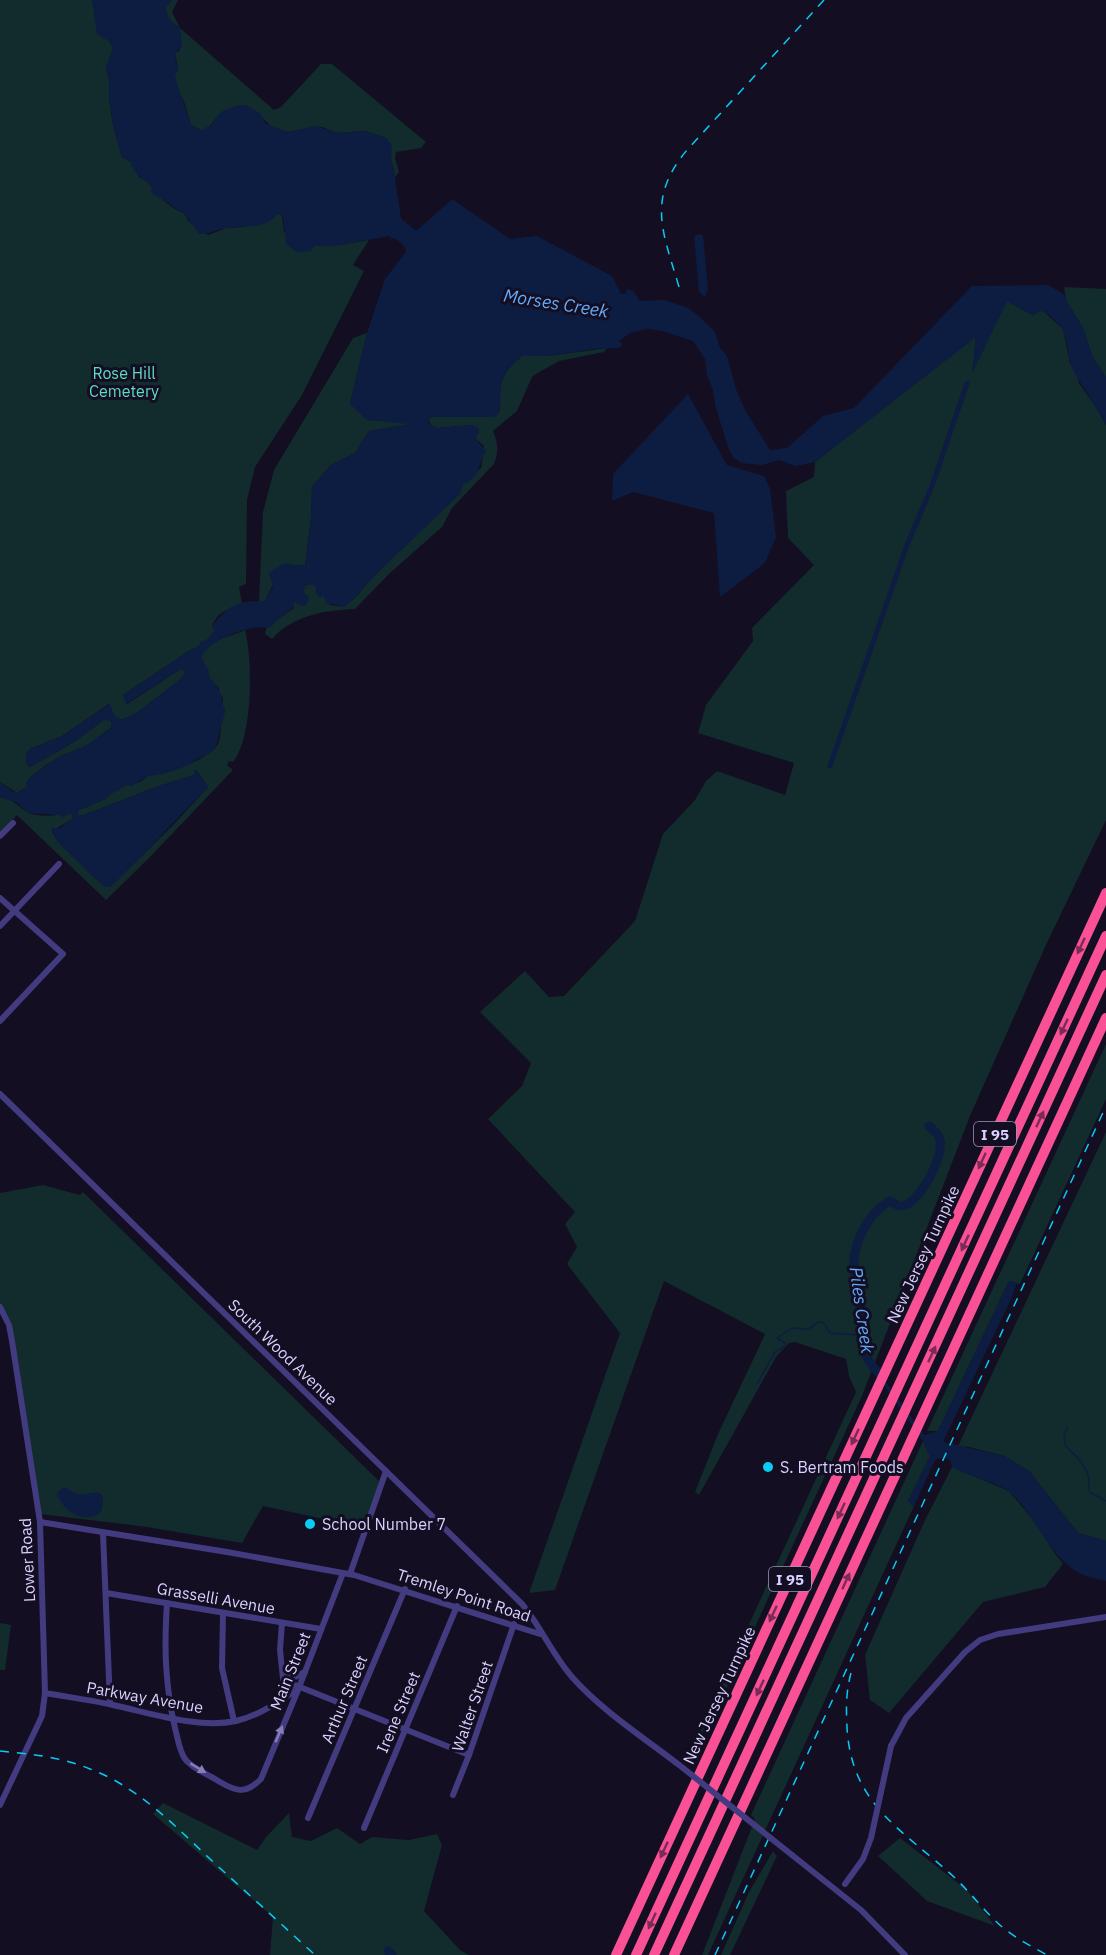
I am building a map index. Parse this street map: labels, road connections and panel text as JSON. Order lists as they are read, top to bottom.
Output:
{
  "streets": {
    "highway": ["I 95", "New Jersey Turnpike"],
    "street": [
      "South Wood Avenue",
      "Lower Road",
      "Tremley Point Road",
      "Grasselli Avenue",
      "Main Street",
      "Parkway Avenue",
      "Arthur Street",
      "Walter Street",
      "Irene Street"
    ]
  },
  "crossings": [
    ["South Wood Avenue", "Tremley Point Road"],
    ["South Wood Avenue", "Main Street"],
    ["Lower Road", "Tremley Point Road"],
    ["Lower Road", "Parkway Avenue"],
    ["Tremley Point Road", "Main Street"],
    ["Tremley Point Road", "Arthur Street"],
    ["Tremley Point Road", "Walter Street"],
    ["Tremley Point Road", "Irene Street"],
    ["Grasselli Avenue", "Main Street"],
    ["Main Street", "Parkway Avenue"]
  ],
  "water": ["Morses Creek", "Piles Creek"],
  "parks": ["Rose Hill Cemetery"],
  "places": ["S. Bertram Foods", "School Number 7"]
}
